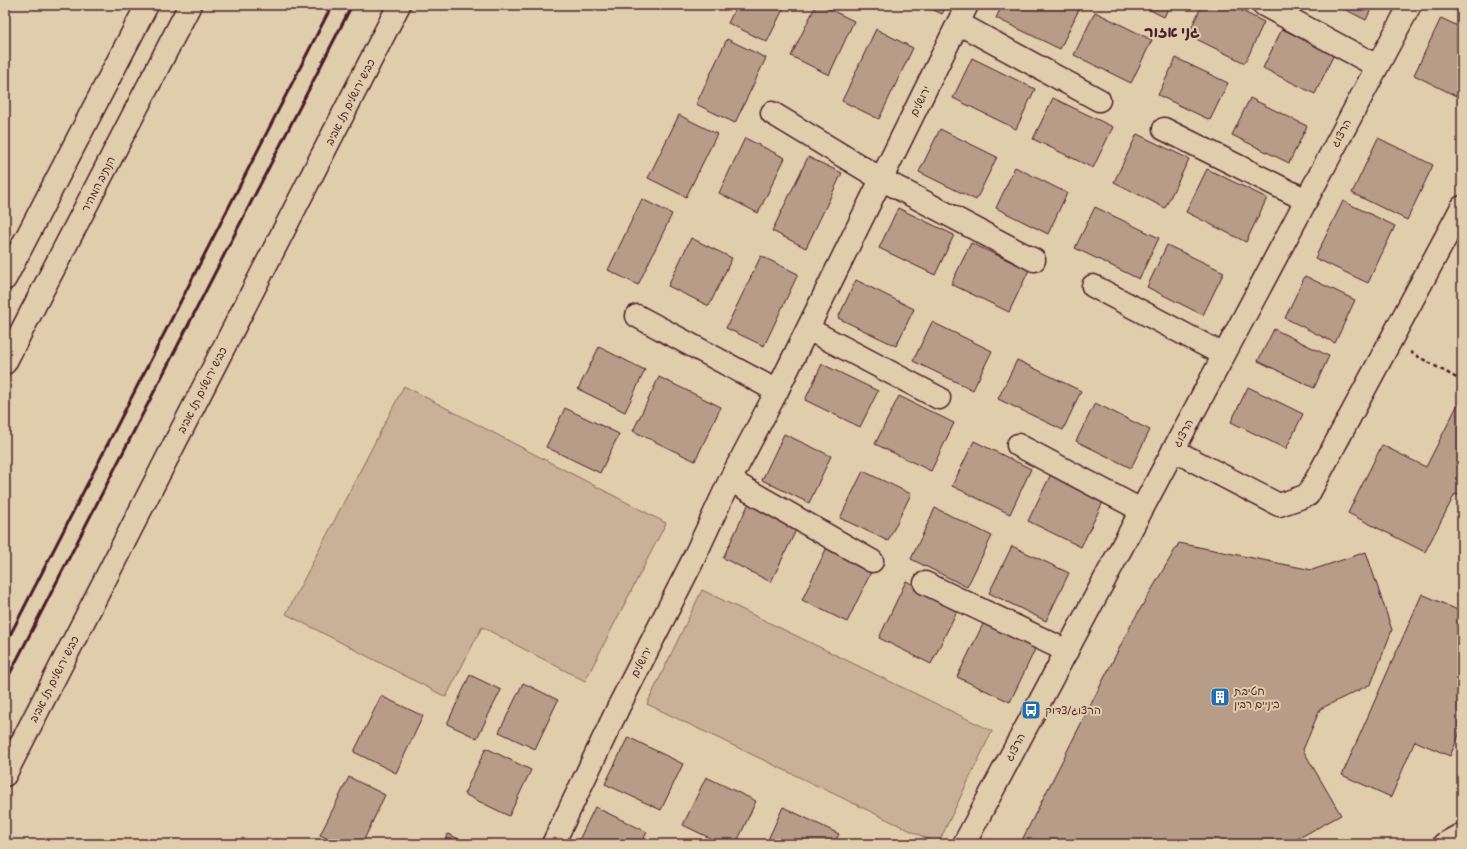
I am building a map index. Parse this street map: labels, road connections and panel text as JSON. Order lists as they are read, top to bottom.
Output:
{
  "streets": {
    "main road": [
      "ירושלים",
      "כביש ירושלים תל אביב",
      "הרצוג",
      "הנתיב המהיר"
    ]
  },
  "districts": ["גני אזור"],
  "places": {
    "building": ["חטיבת ביניים רבין"],
    "bus stop": ["הרצוג/צדוק"]
  }
}
